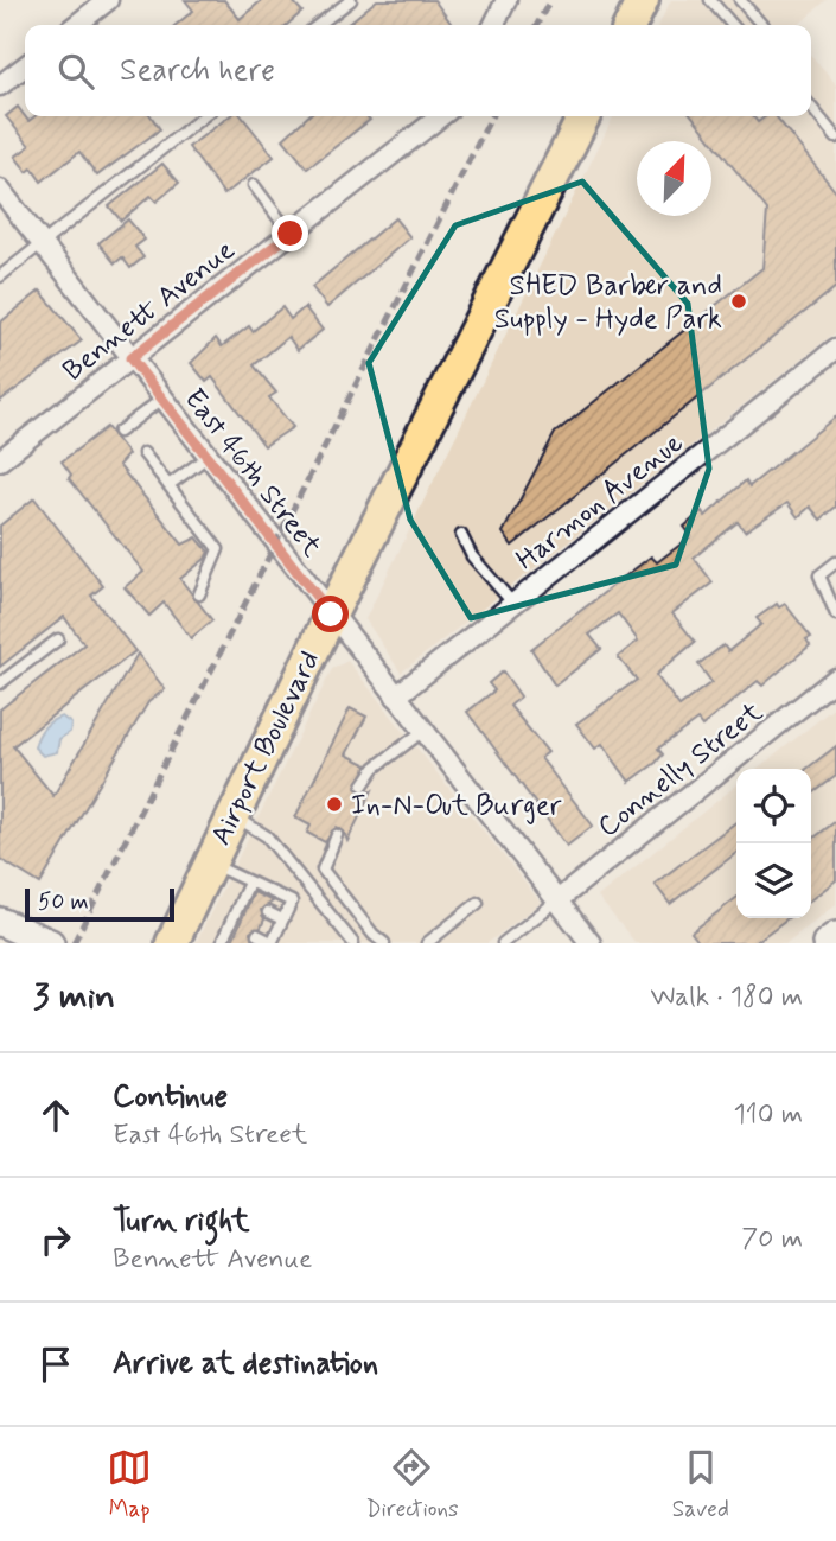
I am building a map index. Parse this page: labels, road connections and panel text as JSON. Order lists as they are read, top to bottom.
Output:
{
  "streets": {
    "main road": ["Airport Boulevard"],
    "street": [
      "Bennett Avenue",
      "East 46th Street",
      "Harmon Avenue",
      "Connelly Street"
    ]
  },
  "crossings": [
    ["Bennett Avenue", "East 46th Street"],
    ["East 46th Street", "Harmon Avenue"],
    ["East 46th Street", "Airport Boulevard"],
    ["East 46th Street", "Connelly Street"]
  ],
  "places": ["SHED Barber and Supply - Hyde Park", "In-N-Out Burger"],
  "scale_bar": "50 m",
  "north": "top right",
  "page": {
    "search": "Search here",
    "scale": "50 m",
    "heading": ["3 min", "Walk · 180 m"],
    "list": [
      ["Continue", "East 46th Street", "110 m"],
      ["Turn right", "Bennett Avenue", "70 m"],
      "Arrive at destination"
    ],
    "nav": ["Map", "Directions", "Saved"]
  }
}
